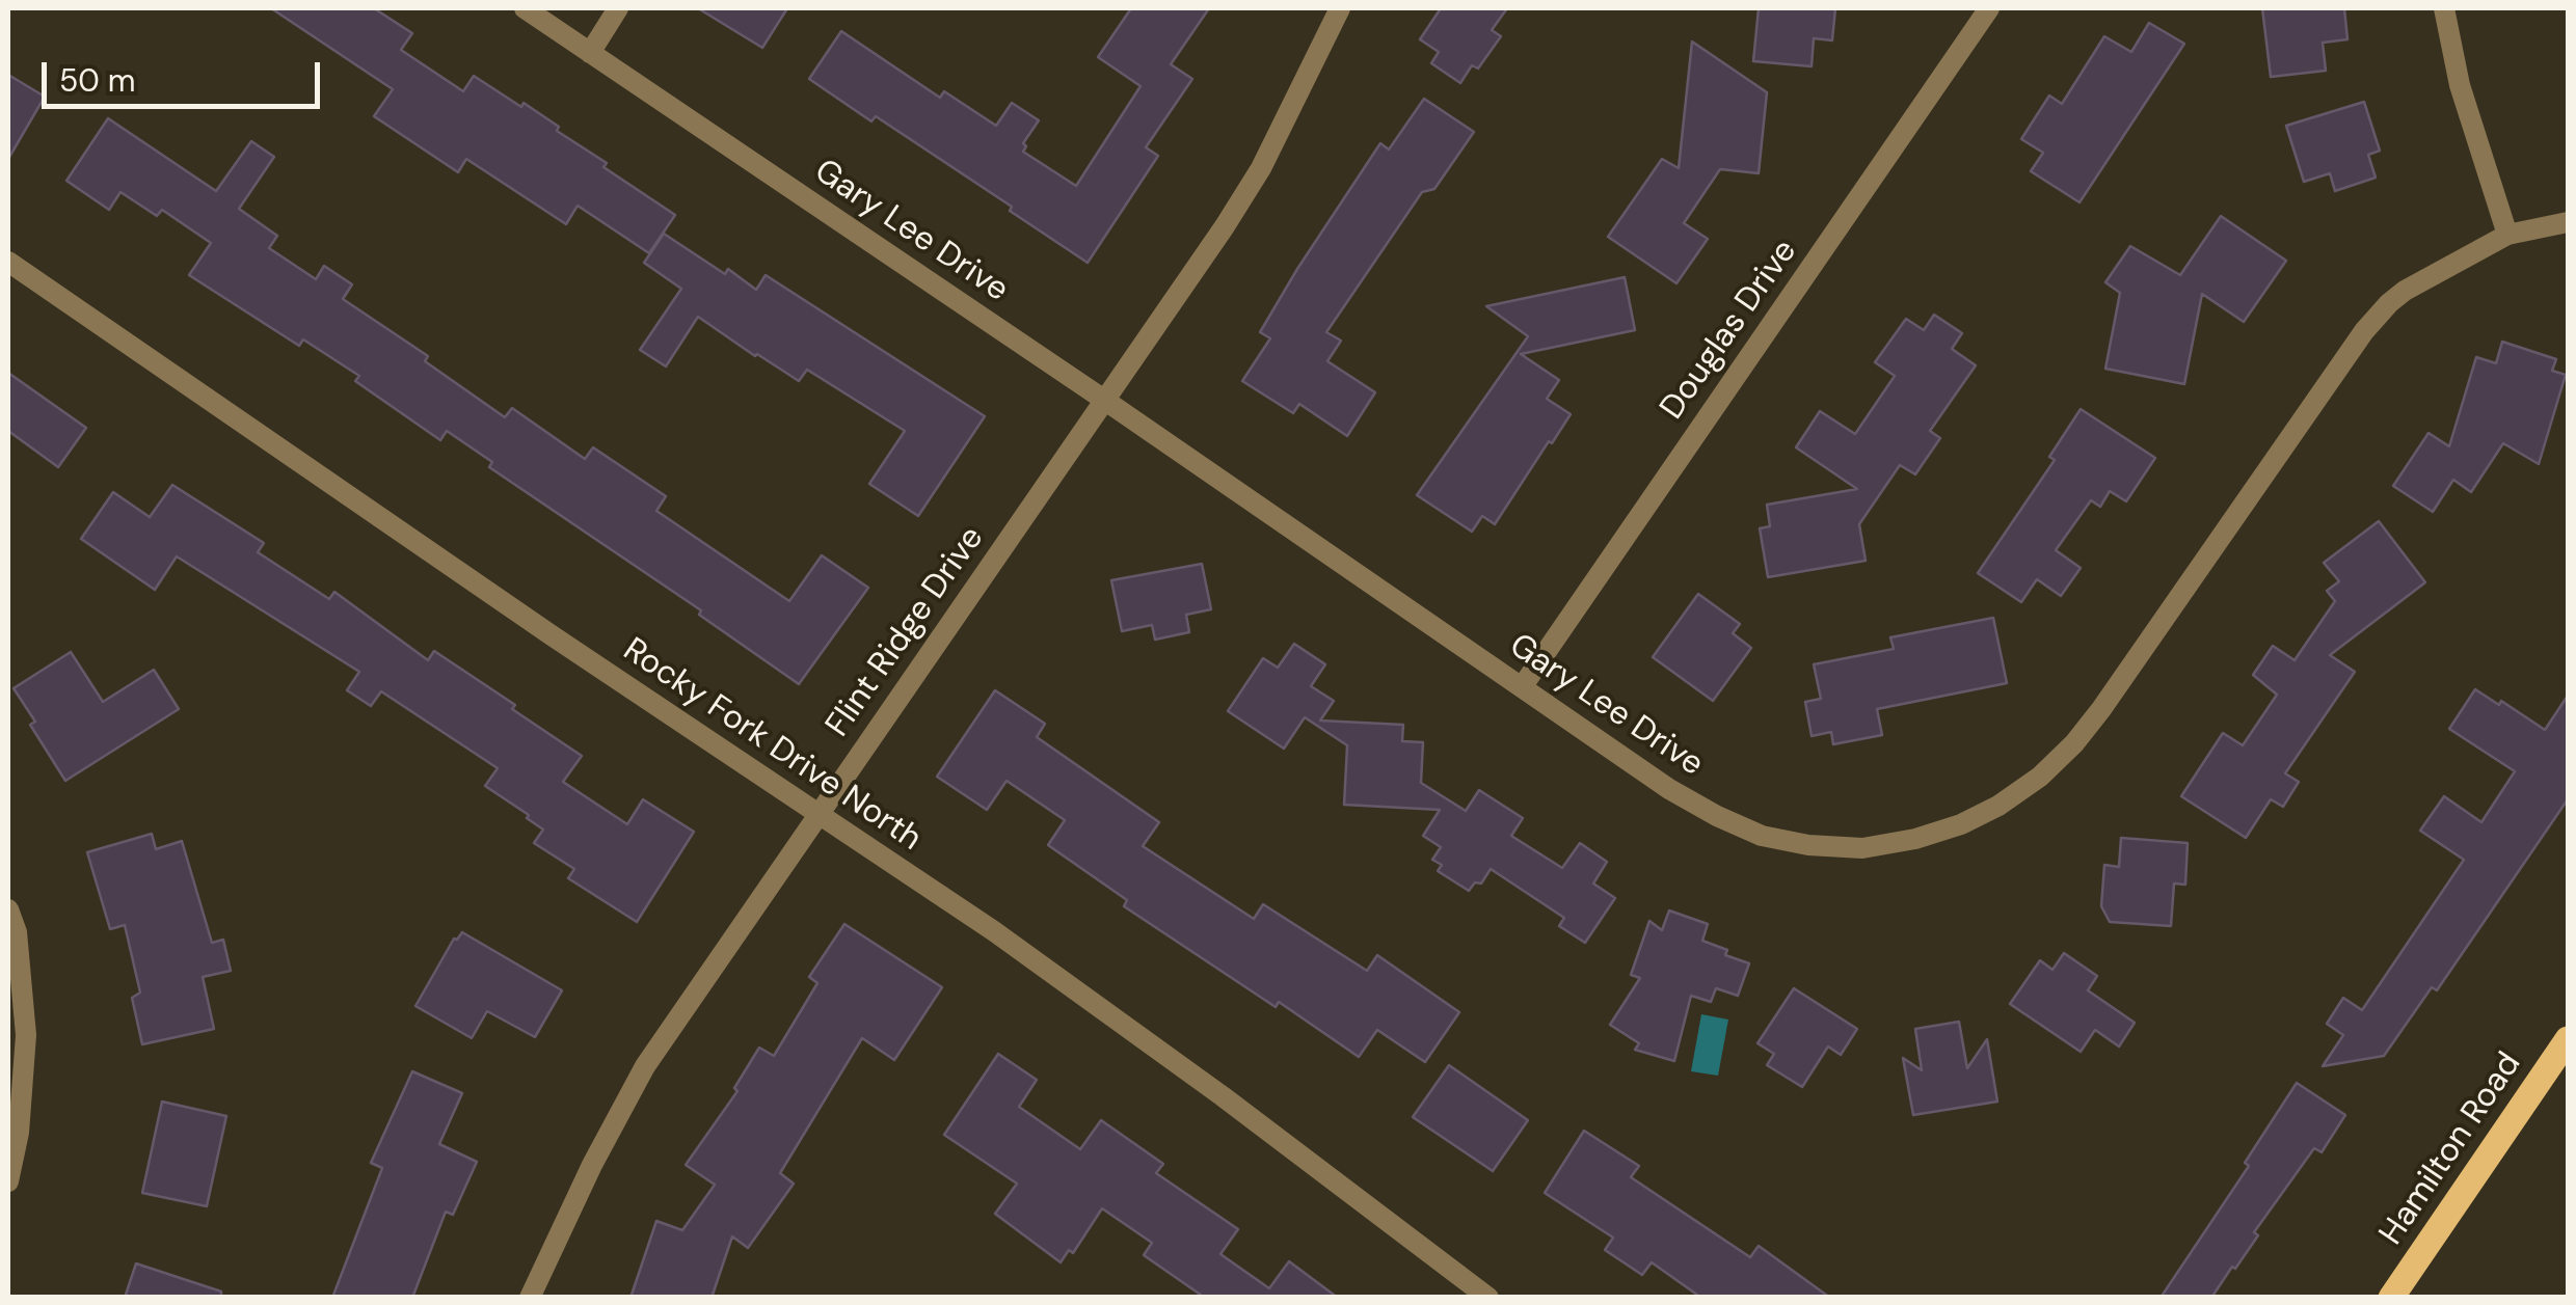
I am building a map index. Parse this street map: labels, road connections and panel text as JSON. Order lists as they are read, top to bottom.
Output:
{
  "streets": {
    "main road": ["Hamilton Road"],
    "street": [
      "Gary Lee Drive",
      "Douglas Drive",
      "Flint Ridge Drive",
      "Rocky Fork Drive North"
    ]
  },
  "crossings": [
    ["Gary Lee Drive", "Douglas Drive"],
    ["Gary Lee Drive", "Flint Ridge Drive"],
    ["Flint Ridge Drive", "Rocky Fork Drive North"]
  ],
  "scale_bar": "50 m"
}
